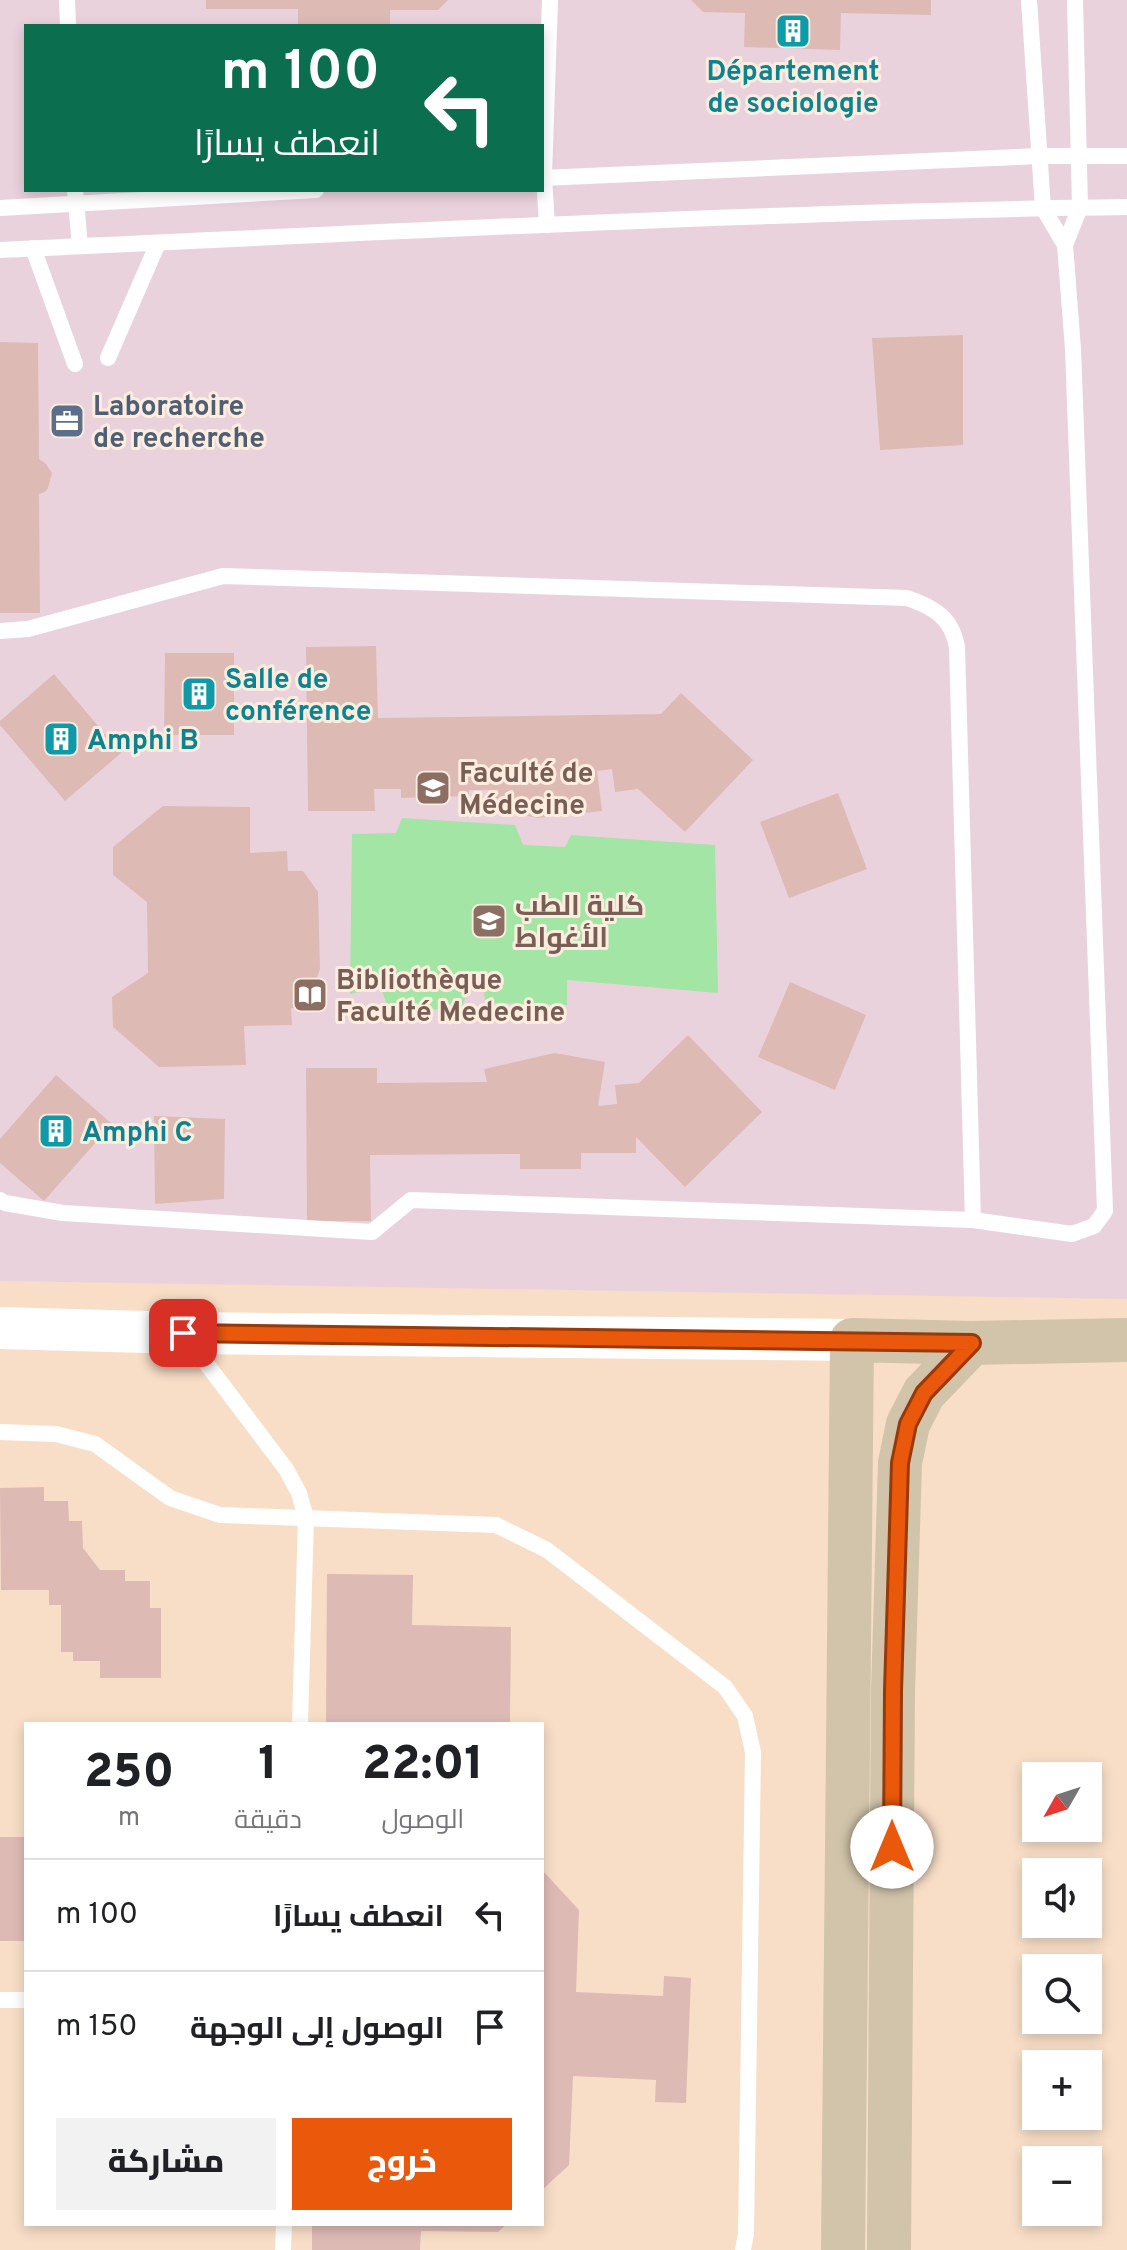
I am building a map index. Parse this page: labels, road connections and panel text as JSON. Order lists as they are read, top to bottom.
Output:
{
  "places": {
    "building": [
      "Département de sociologie",
      "Salle de conférence",
      "Amphi B",
      "Amphi C"
    ],
    "office": ["Laboratoire de recherche"],
    "school or university": ["Faculté de Médecine", "كلية الطب الأغواط"],
    "library": ["Bibliothèque Faculté Medecine"]
  },
  "north": "bottom left",
  "page": {
    "turn": ["100 m", "انعطف يسارًا"],
    "eta": [
      "22:01",
      "الوصول",
      "1",
      "دقيقة",
      "250",
      "m"
    ],
    "map_buttons": ["+", "−"],
    "list": [
      {
        "name": "انعطف يسارًا",
        "value": "100 m"
      },
      {
        "name": "الوصول إلى الوجهة",
        "value": "150 m"
      }
    ],
    "buttons": ["خروج", "مشاركة"]
  }
}
